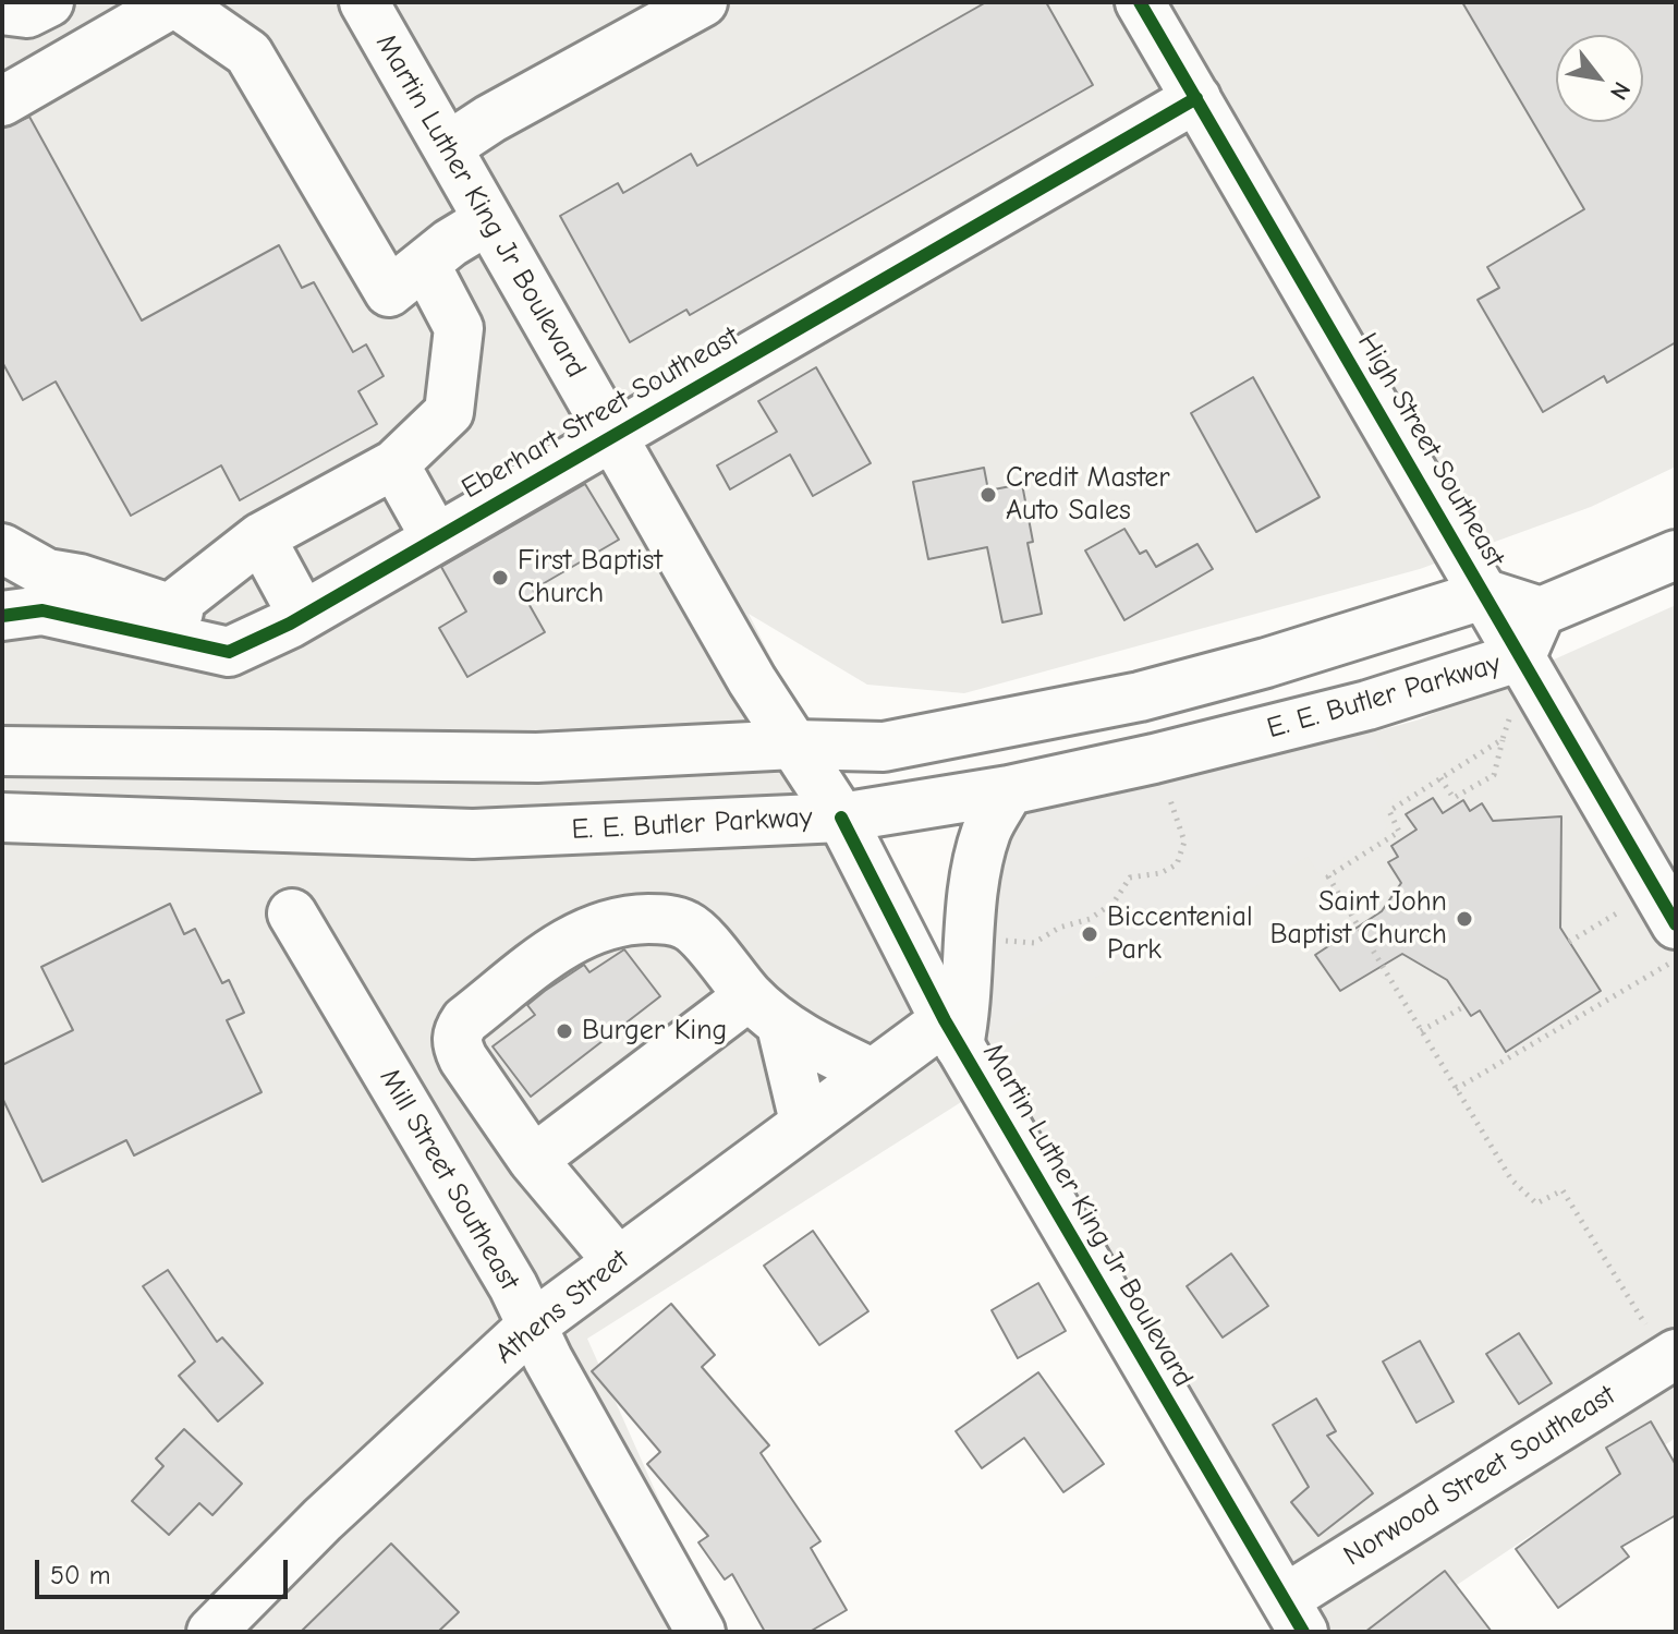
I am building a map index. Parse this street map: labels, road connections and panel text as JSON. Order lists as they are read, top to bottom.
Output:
{
  "streets": {
    "main road": [
      "Martin Luther King Jr Boulevard",
      "Eberhart Street Southeast",
      "High Street Southeast",
      "E. E. Butler Parkway",
      "Mill Street Southeast",
      "Athens Street",
      "Norwood Street Southeast"
    ]
  },
  "crossings": [
    ["Martin Luther King Jr Boulevard", "Eberhart Street Southeast"],
    ["Martin Luther King Jr Boulevard", "E. E. Butler Parkway"],
    ["Martin Luther King Jr Boulevard", "Athens Street"],
    ["Martin Luther King Jr Boulevard", "Norwood Street Southeast"],
    ["Eberhart Street Southeast", "High Street Southeast"],
    ["High Street Southeast", "E. E. Butler Parkway"],
    ["Mill Street Southeast", "Athens Street"]
  ],
  "places": [
    "Credit Master Auto Sales",
    "First Baptist Church",
    "Saint John Baptist Church",
    "Biccentenial Park",
    "Burger King"
  ],
  "scale_bar": "50 m",
  "north": "bottom right"
}
